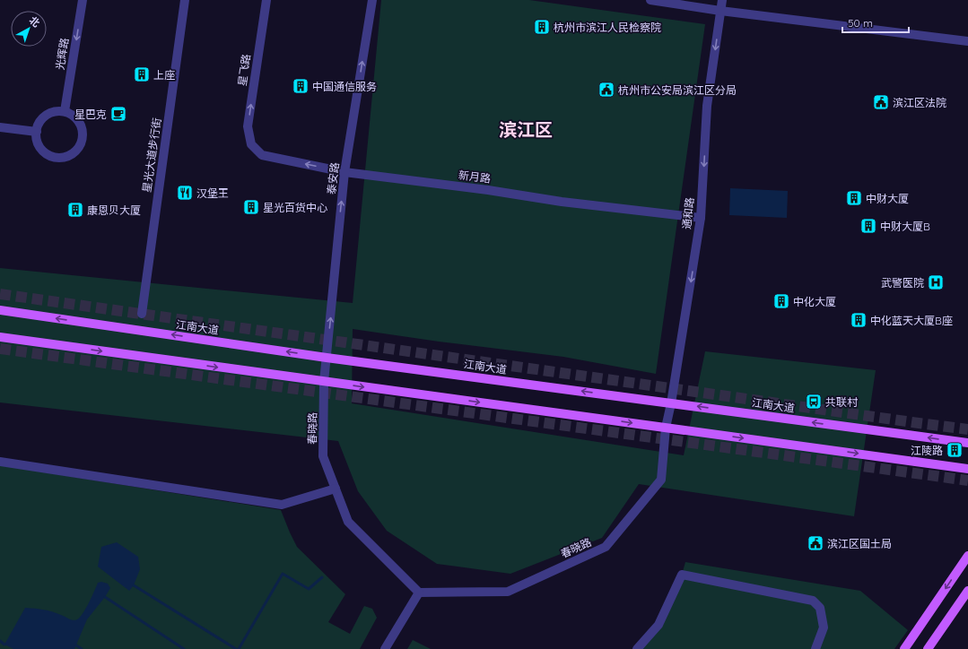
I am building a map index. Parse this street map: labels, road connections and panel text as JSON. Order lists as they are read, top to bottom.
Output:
{
  "streets": {
    "main road": ["江南大道"],
    "street": [
      "光辉路",
      "星飞路",
      "星光大道步行街",
      "新月路",
      "泰安路",
      "通和路",
      "春晓路"
    ]
  },
  "crossings": [
    ["星飞路", "新月路"],
    ["新月路", "泰安路"],
    ["新月路", "通和路"],
    ["泰安路", "江南大道"],
    ["泰安路", "春晓路"],
    ["通和路", "江南大道"],
    ["通和路", "春晓路"]
  ],
  "one_way": [
    "光辉路",
    "星飞路",
    "泰安路",
    "通和路"
  ],
  "districts": ["滨江区"],
  "places": {
    "building": [
      "杭州市滨江人民检察院",
      "上座",
      "中国通信服务",
      "中财大厦",
      "星光百货中心",
      "康恩贝大厦",
      "中财大厦B",
      "中化大厦",
      "中化蓝天大厦B座",
      "江陵路"
    ],
    "public building": ["杭州市公安局滨江区分局", "滨江区法院", "滨江区国土局"],
    "cafe": ["星巴克"],
    "restaurant": ["汉堡王"],
    "hospital": ["武警医院"],
    "bus stop": ["共联村"]
  },
  "scale_bar": "50 m",
  "north": "top right"
}
